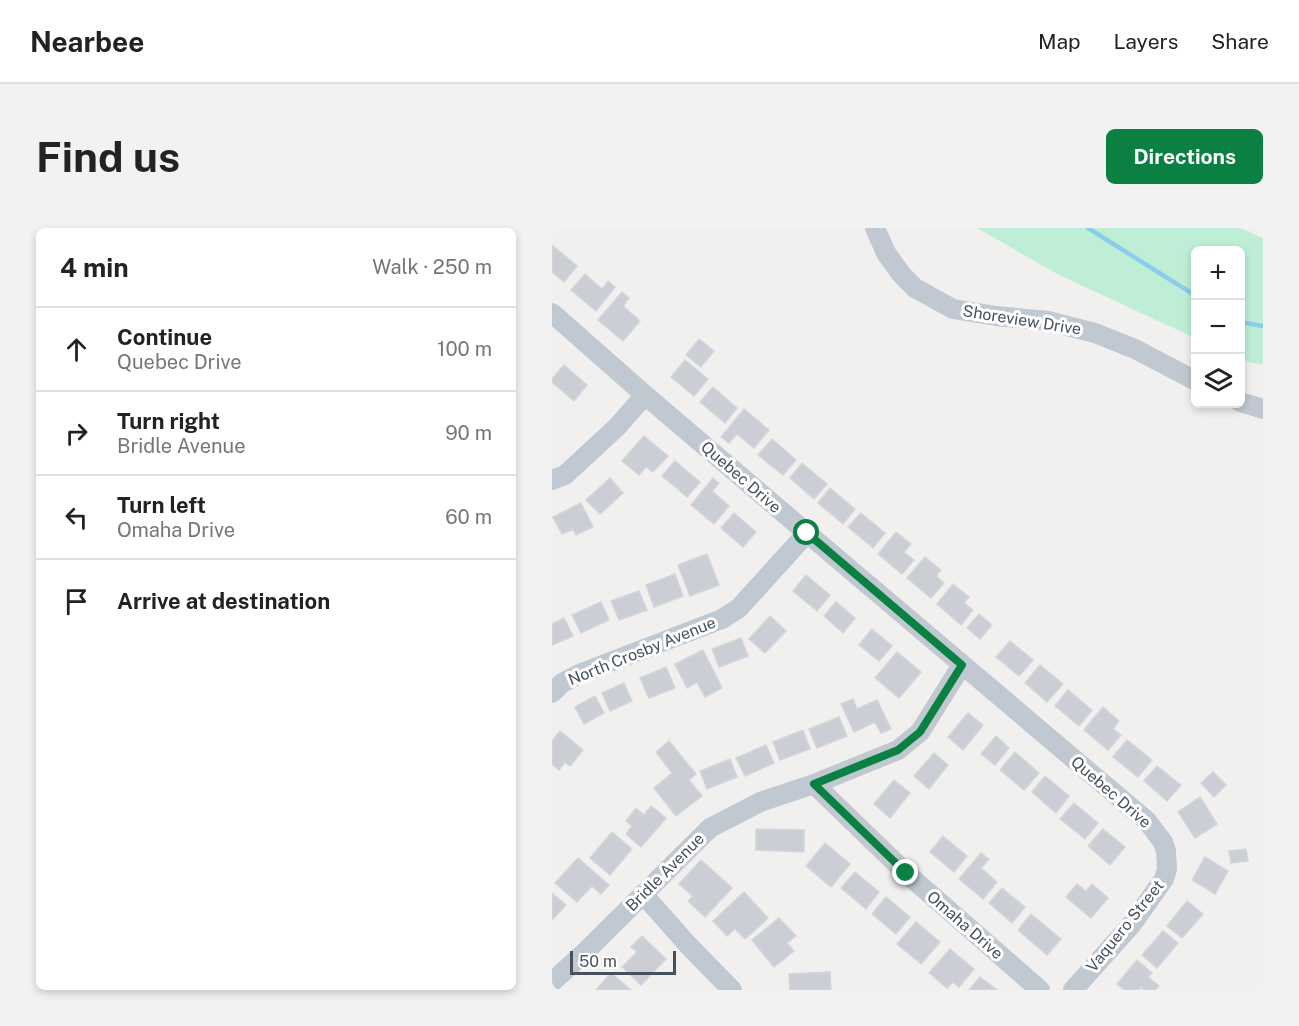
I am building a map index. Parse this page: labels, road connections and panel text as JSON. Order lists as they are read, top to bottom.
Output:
{
  "streets": {
    "street": [
      "Shoreview Drive",
      "Quebec Drive",
      "North Crosby Avenue",
      "Bridle Avenue",
      "Omaha Drive",
      "Vaquero Street"
    ]
  },
  "crossings": [
    ["Quebec Drive", "North Crosby Avenue"],
    ["Quebec Drive", "Bridle Avenue"],
    ["Quebec Drive", "Vaquero Street"],
    ["Bridle Avenue", "Omaha Drive"]
  ],
  "scale_bar": "50 m",
  "page": {
    "header": "Nearbee",
    "nav": ["Map", "Layers", "Share"],
    "buttons": "Directions",
    "title": "Find us",
    "heading": ["4 min", "Walk · 250 m"],
    "map_buttons": ["+", "−"],
    "list": [
      ["Continue", "Quebec Drive", "100 m"],
      ["Turn right", "Bridle Avenue", "90 m"],
      ["Turn left", "Omaha Drive", "60 m"],
      "Arrive at destination"
    ],
    "scale": "50 m"
  }
}
